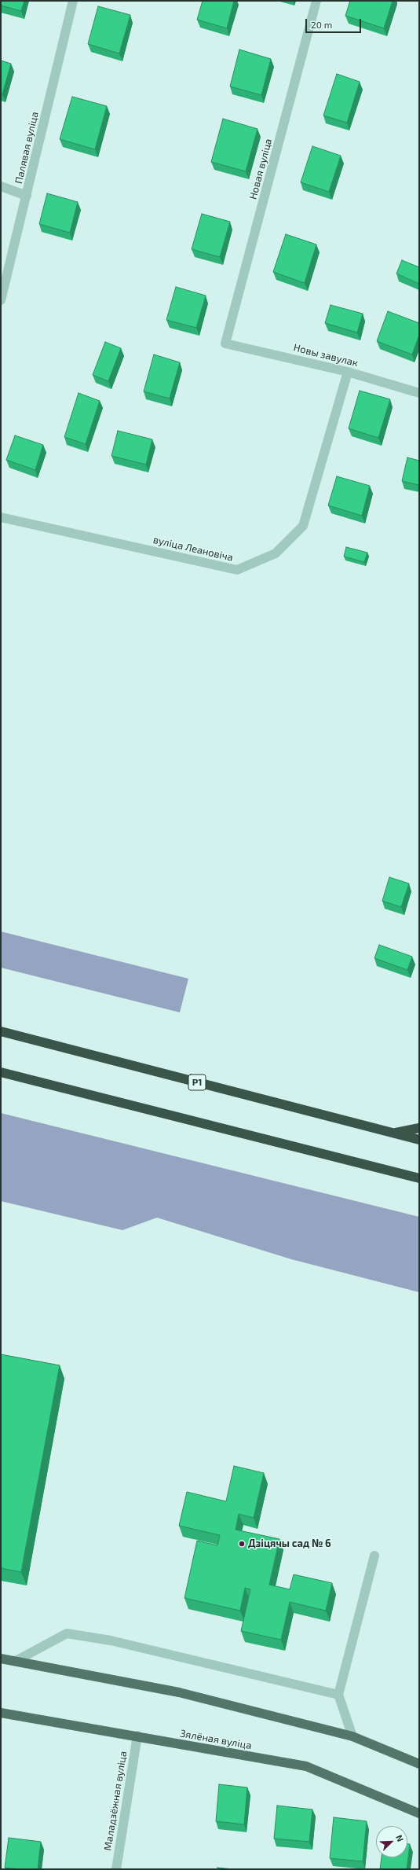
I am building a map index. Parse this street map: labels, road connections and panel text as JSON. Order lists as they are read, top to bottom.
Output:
{
  "streets": {
    "highway": ["Р1"],
    "main road": ["Зялёная вуліца"],
    "street": [
      "Палявая вуліца",
      "Новая вуліца",
      "Новы завулак",
      "вуліца Леановіча",
      "Маладзёжная вуліца"
    ]
  },
  "crossings": [
    ["Новая вуліца", "Новы завулак"],
    ["Новы завулак", "вуліца Леановіча"],
    ["Зялёная вуліца", "Маладзёжная вуліца"]
  ],
  "places": ["Дзіцячы сад № 6"],
  "scale_bar": "20 m",
  "north": "top right"
}
